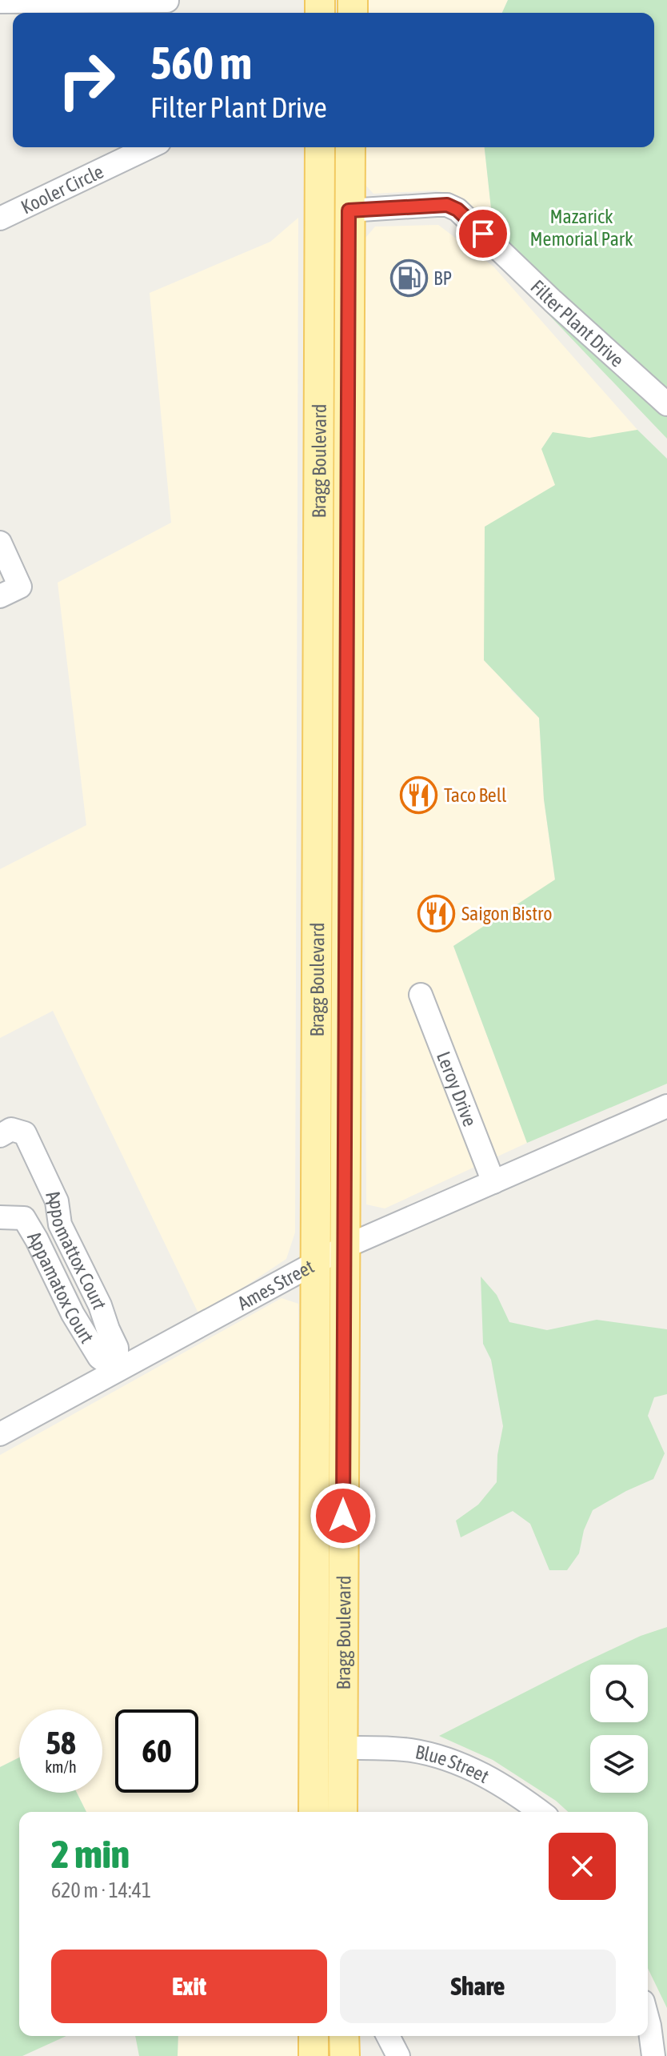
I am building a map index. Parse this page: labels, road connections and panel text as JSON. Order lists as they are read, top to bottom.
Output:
{
  "streets": {
    "main road": ["Bragg Boulevard"],
    "street": [
      "Kooler Circle",
      "Filter Plant Drive",
      "Leroy Drive",
      "Appomattox Court",
      "Ames Street",
      "Appamatox Court",
      "Blue Street"
    ]
  },
  "crossings": [
    ["Filter Plant Drive", "Bragg Boulevard"],
    ["Bragg Boulevard", "Ames Street"],
    ["Bragg Boulevard", "Blue Street"],
    ["Leroy Drive", "Ames Street"],
    ["Appomattox Court", "Ames Street"],
    ["Appomattox Court", "Appamatox Court"],
    ["Ames Street", "Appamatox Court"]
  ],
  "parks": ["Mazarick Memorial Park"],
  "places": {
    "fuel station": ["BP"],
    "restaurant": ["Taco Bell", "Saigon Bistro"]
  },
  "page": {
    "turn": ["560 m", "Filter Plant Drive"],
    "speed": "58 km/h",
    "limit": "60",
    "heading": ["2 min", "620 m · 14:41"],
    "buttons": ["Exit", "Share"]
  }
}
